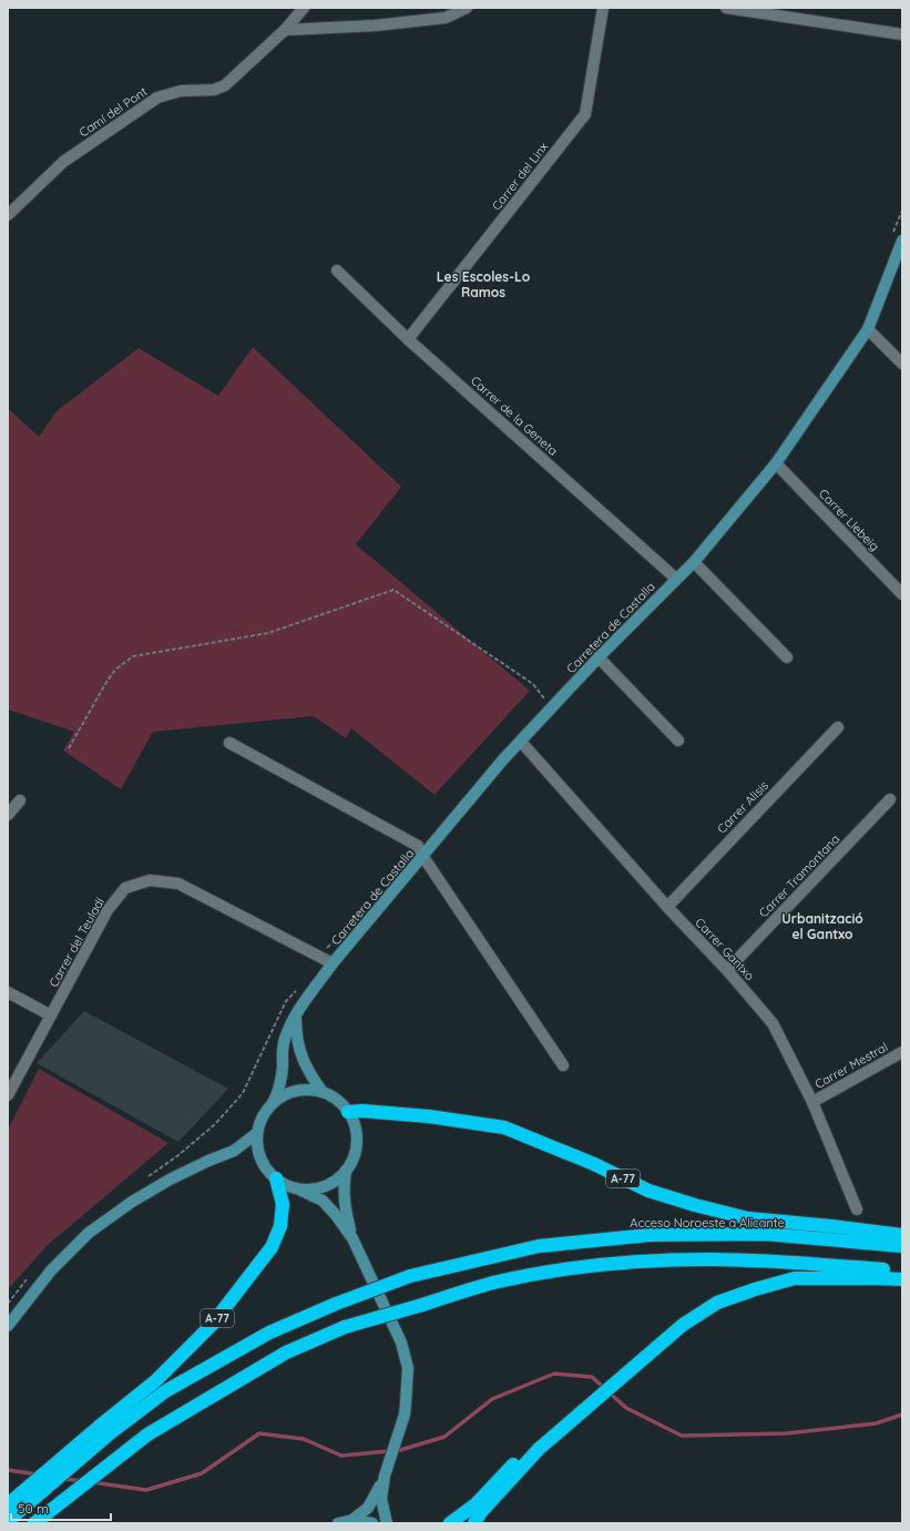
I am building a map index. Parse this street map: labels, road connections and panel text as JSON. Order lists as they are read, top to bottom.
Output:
{
  "streets": {
    "highway": ["A-77", "Acceso Noroeste a Alicante"],
    "main road": ["Carretera de Castalla"],
    "street": [
      "Camí del Pont",
      "Carrer del Linx",
      "Carrer de la Geneta",
      "Carrer Llebeig",
      "Carrer Alisis",
      "Carrer Tramontana",
      "Carrer del Teuladí",
      "Carrer Gantxo",
      "Carrer Mestral"
    ]
  },
  "crossings": [
    ["Carrer del Linx", "Carrer de la Geneta"],
    ["Carrer de la Geneta", "Carretera de Castalla"],
    ["Carrer Llebeig", "Carretera de Castalla"],
    ["Carretera de Castalla", "Carrer del Teuladí"],
    ["Carretera de Castalla", "Carrer Gantxo"],
    ["Carretera de Castalla", "A-77"],
    ["Carrer Alisis", "Carrer Gantxo"],
    ["Carrer Tramontana", "Carrer Gantxo"],
    ["Carrer Gantxo", "Carrer Mestral"],
    ["A-77", "Acceso Noroeste a Alicante"]
  ],
  "districts": ["Les Escoles-Lo Ramos", "Urbanització el Gantxo"],
  "scale_bar": "50 m"
}
